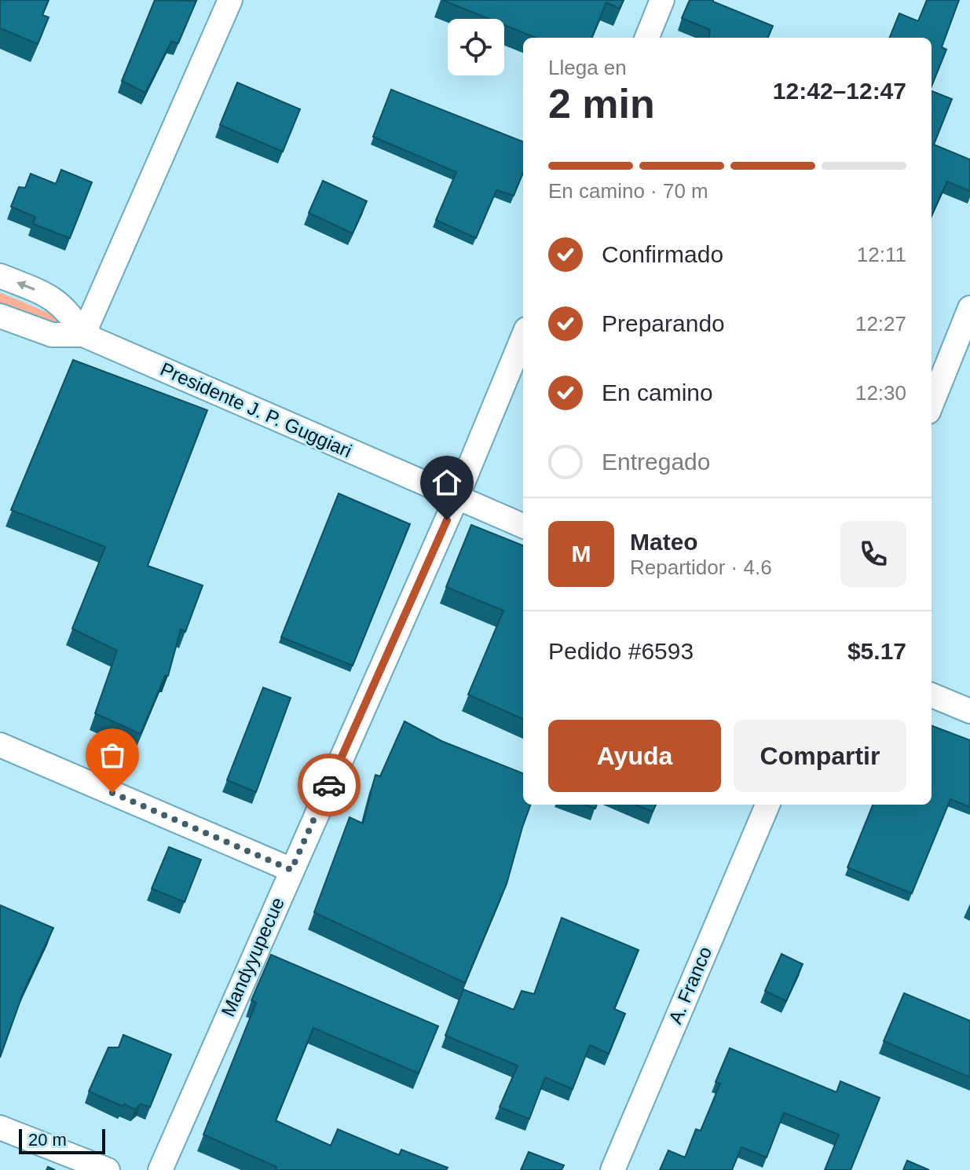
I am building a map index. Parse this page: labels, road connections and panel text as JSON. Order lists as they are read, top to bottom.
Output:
{
  "streets": {
    "street": ["Presidente J. P. Guggiari", "Mandyyupecue", "A. Franco"]
  },
  "crossings": [
    ["Presidente J. P. Guggiari", "Mandyyupecue"]
  ],
  "scale_bar": "20 m",
  "page": {
    "heading": ["2 min", "Llega en", "12:42–12:47"],
    "panel": [
      "Mateo",
      "Repartidor · 4.6",
      "Pedido #6593",
      "$5.17"
    ],
    "bar": "En camino · 70 m",
    "list": [
      ["Confirmado", "12:11"],
      ["Preparando", "12:27"],
      ["En camino", "12:30"],
      "Entregado"
    ],
    "round": "M",
    "buttons": ["Ayuda", "Compartir"],
    "scale": "20 m"
  }
}
